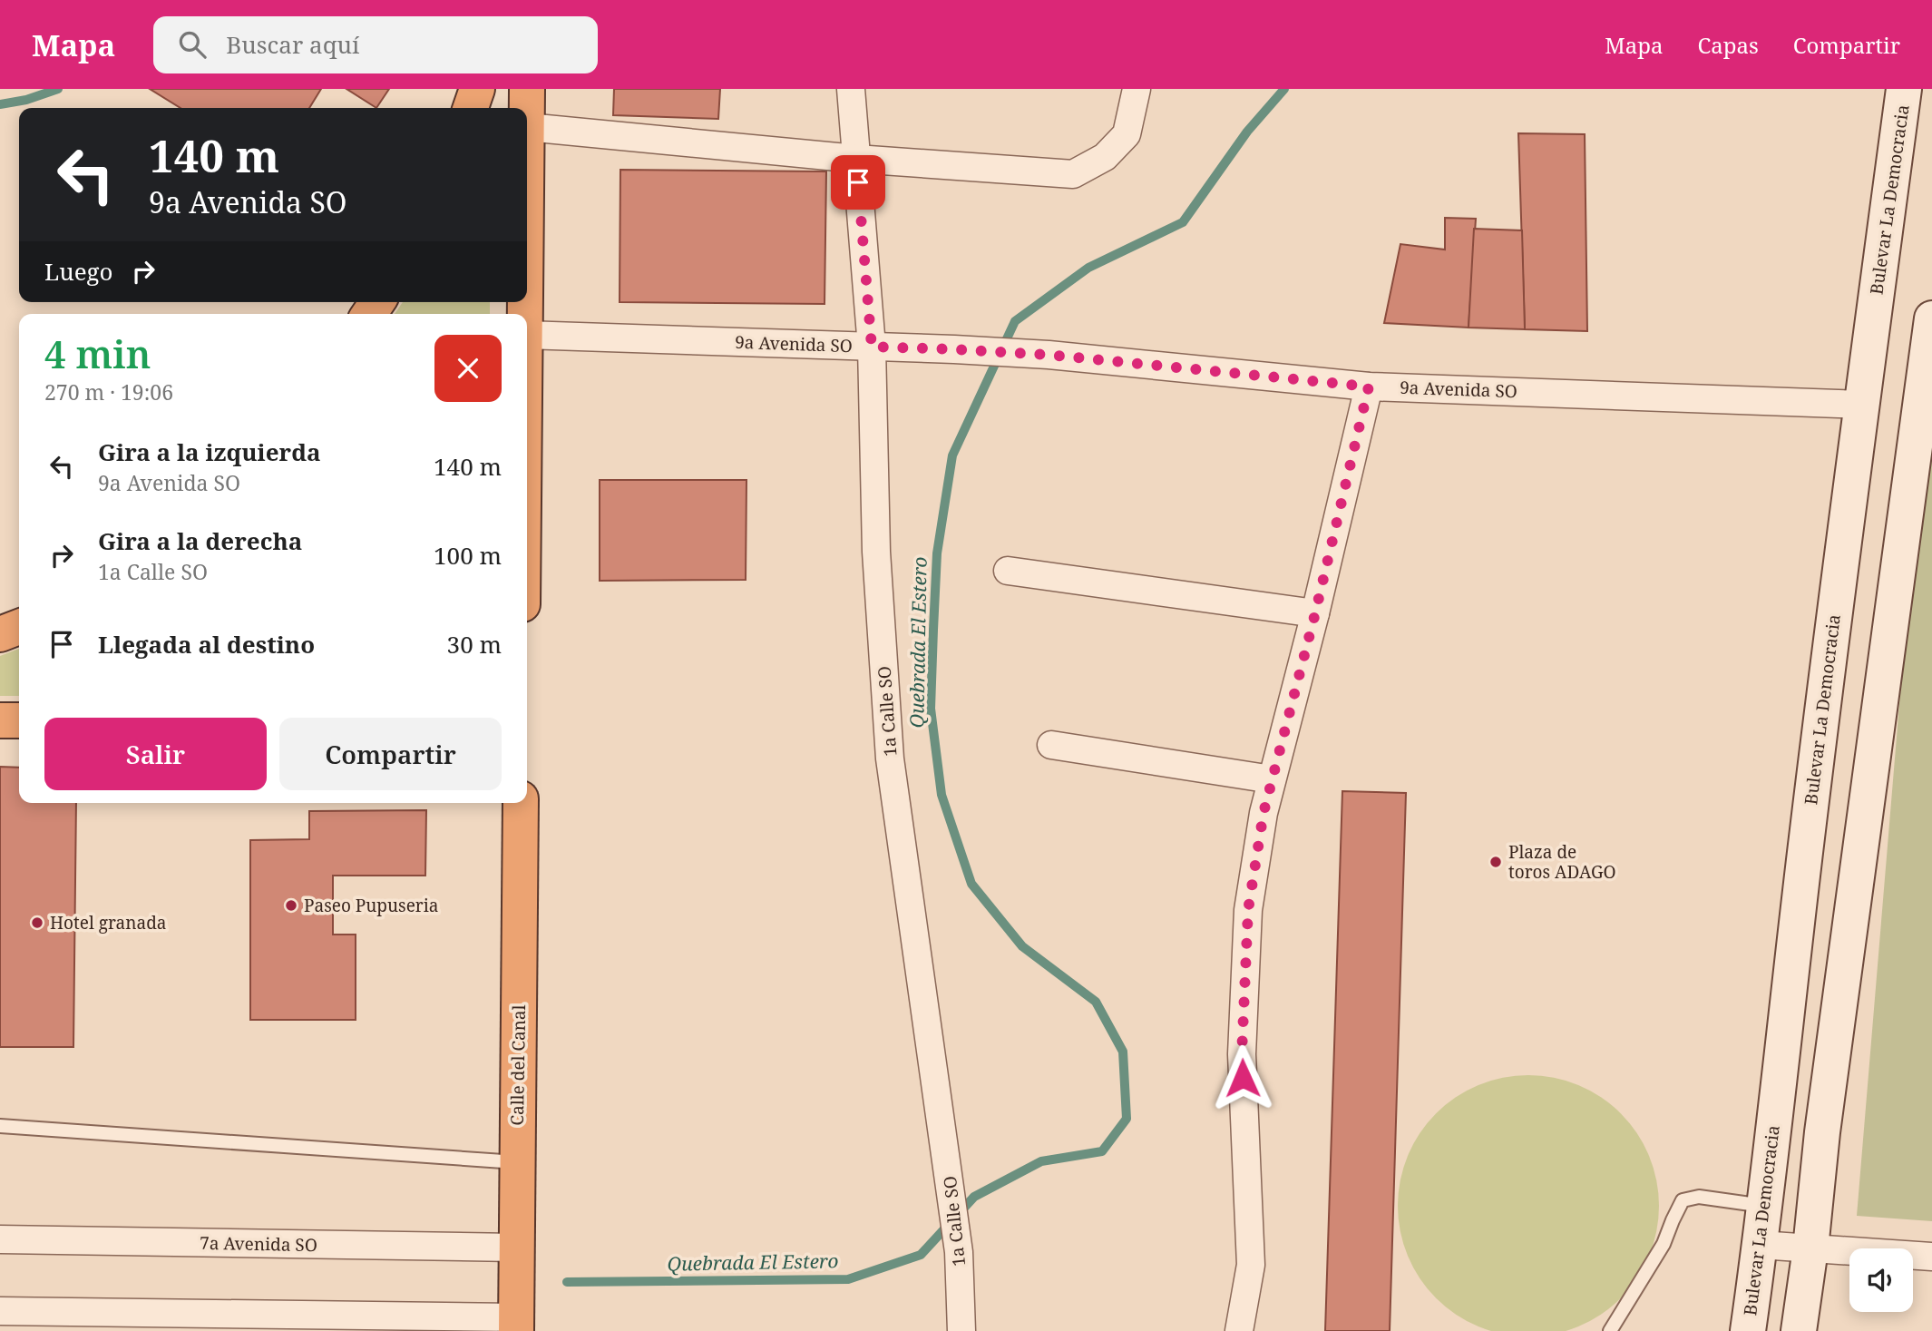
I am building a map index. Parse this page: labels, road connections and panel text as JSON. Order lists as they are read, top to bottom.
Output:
{
  "streets": {
    "highway": ["Calle del Canal"],
    "main road": ["Bulevar La Democracia"],
    "street": ["9a Avenida SO", "1a Calle SO", "7a Avenida SO"]
  },
  "crossings": [
    ["Bulevar La Democracia", "9a Avenida SO"],
    ["9a Avenida SO", "1a Calle SO"],
    ["Calle del Canal", "7a Avenida SO"]
  ],
  "water": ["Quebrada El Estero"],
  "places": ["Plaza de toros ADAGO", "Paseo Pupuseria", "Hotel granada"],
  "page": {
    "header": "Mapa",
    "search": "Buscar aquí",
    "nav": ["Mapa", "Capas", "Compartir"],
    "turn": ["140 m", "9a Avenida SO"],
    "then": "Luego",
    "heading": ["4 min", "270 m · 19:06"],
    "list": [
      {
        "name": "Gira a la izquierda",
        "note": "9a Avenida SO",
        "value": "140 m"
      },
      {
        "name": "Gira a la derecha",
        "note": "1a Calle SO",
        "value": "100 m"
      },
      {
        "name": "Llegada al destino",
        "value": "30 m"
      }
    ],
    "buttons": ["Salir", "Compartir"]
  }
}
